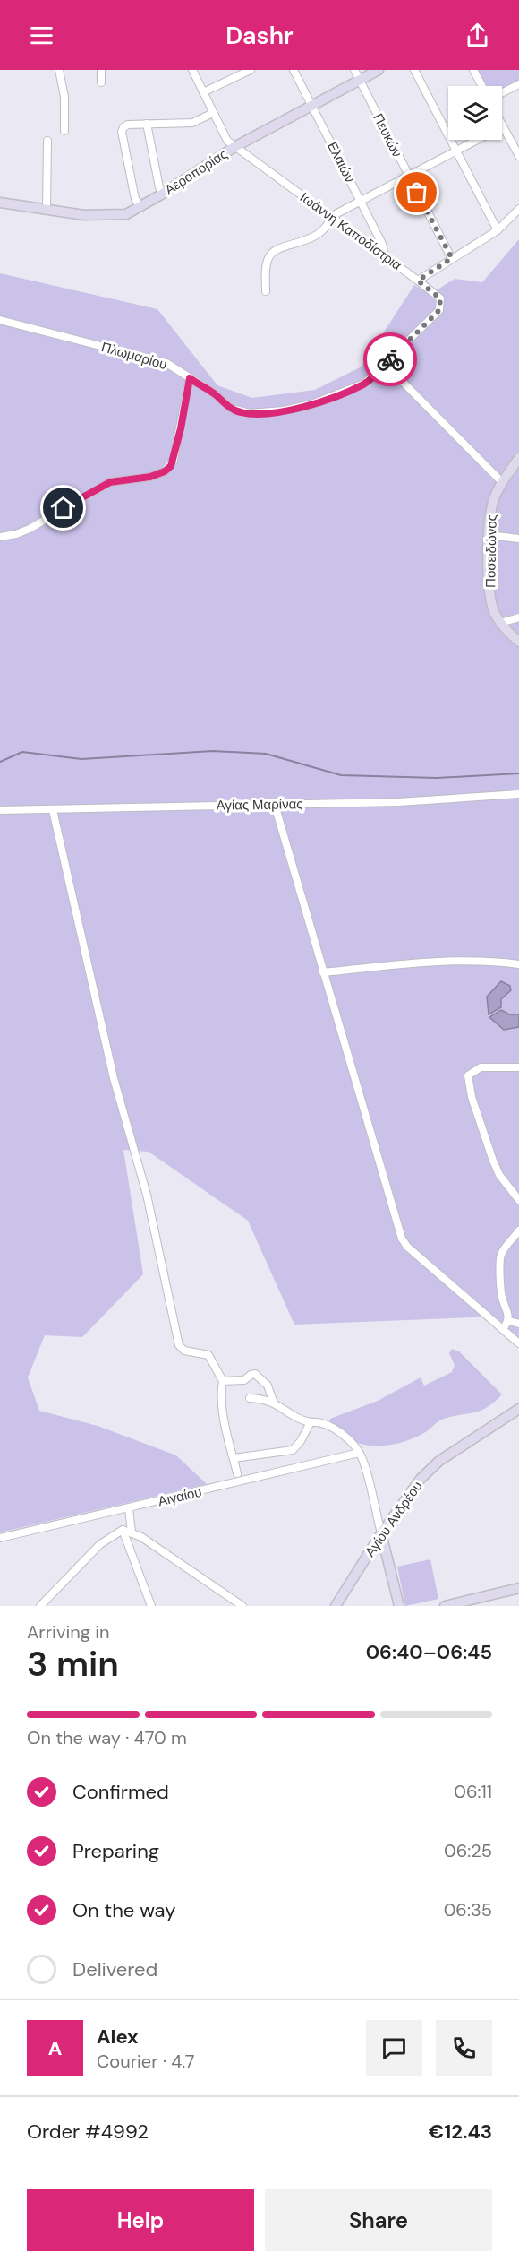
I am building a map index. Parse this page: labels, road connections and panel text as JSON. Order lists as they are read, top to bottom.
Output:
{
  "streets": {
    "street": [
      "Πευκών",
      "Ελαιών",
      "Αεροπορίας",
      "Ιωάννη Καποδίστρια",
      "Πλωμαρίου",
      "Ποσειδώνος",
      "Αγίας Μαρίνας",
      "Αιγαίου",
      "Αγίου Ανδρέου"
    ]
  },
  "crossings": [
    ["Πευκών", "Αεροπορίας"],
    ["Ελαιών", "Αεροπορίας"],
    ["Ελαιών", "Ιωάννη Καποδίστρια"],
    ["Αεροπορίας", "Ιωάννη Καποδίστρια"],
    ["Ιωάννη Καποδίστρια", "Πλωμαρίου"]
  ],
  "page": {
    "header": "Dashr",
    "heading": ["3 min", "Arriving in", "06:40–06:45"],
    "panel": [
      "Alex",
      "Courier · 4.7",
      "Order #4992",
      "€12.43"
    ],
    "bar": "On the way · 470 m",
    "list": [
      ["Confirmed", "06:11"],
      ["Preparing", "06:25"],
      ["On the way", "06:35"],
      "Delivered"
    ],
    "round": "A",
    "buttons": ["Help", "Share"]
  }
}
